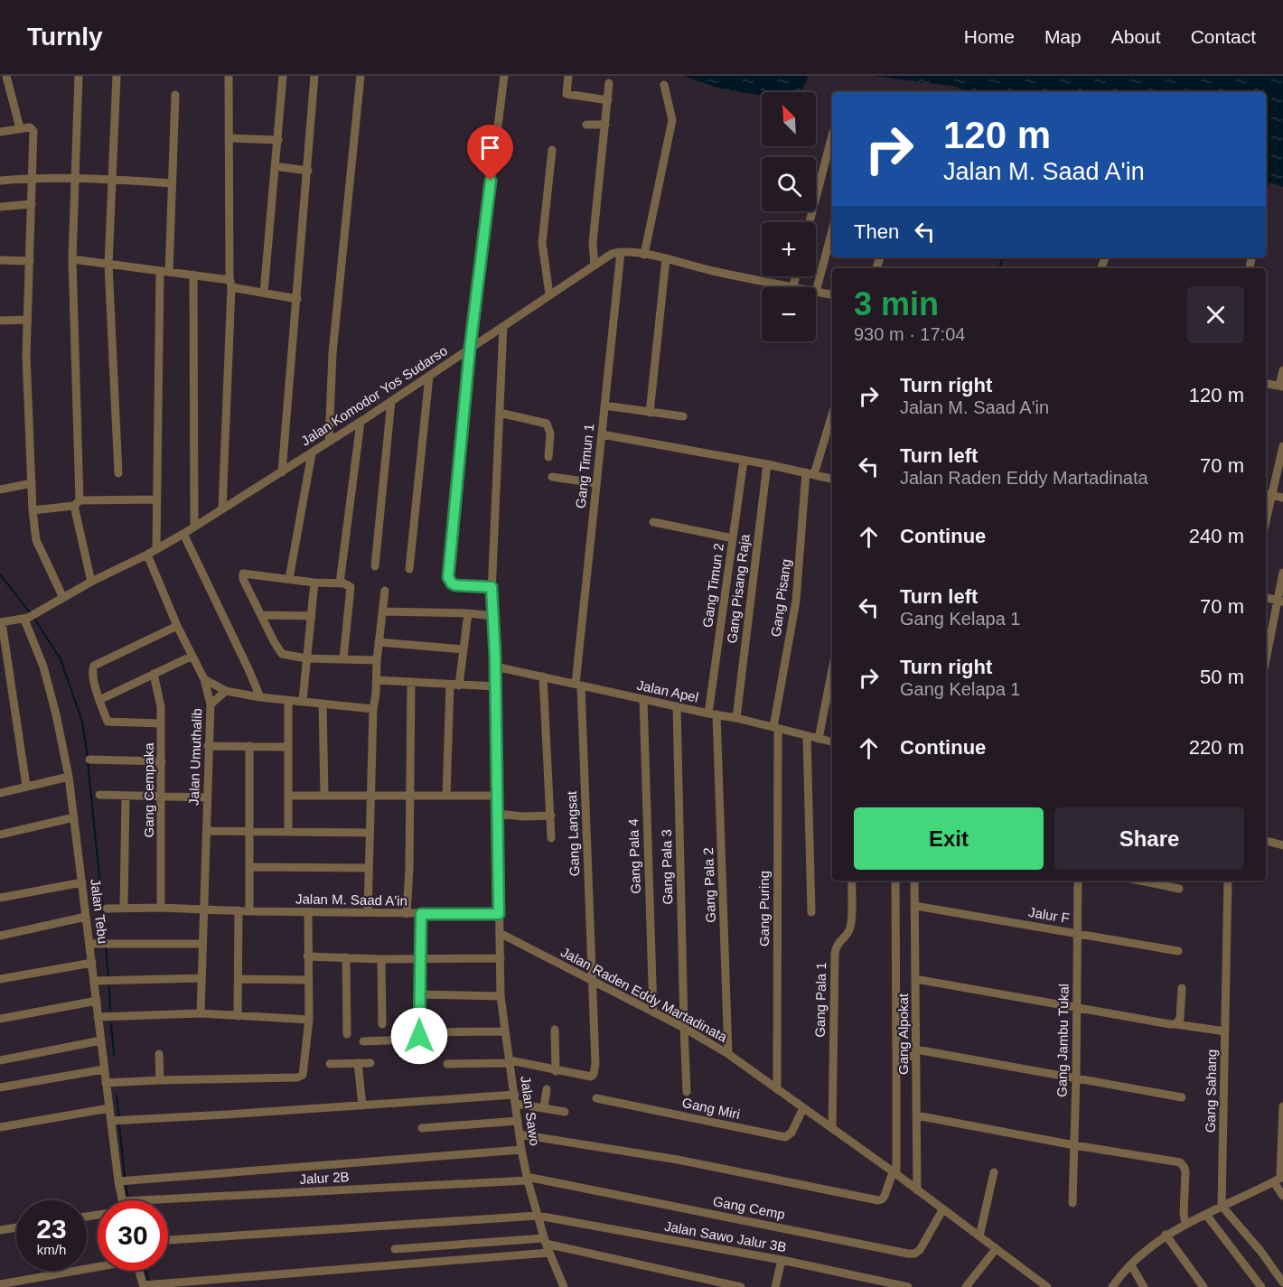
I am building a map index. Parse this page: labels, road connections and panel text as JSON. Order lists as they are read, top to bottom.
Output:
{
  "streets": {
    "street": [
      "Jalan Komodor Yos Sudarso",
      "Gang Timun 1",
      "Gang Timun 2",
      "Gang Pisang Raja",
      "Gang Pisang",
      "Jalan Apel",
      "Jalan Umuthalib",
      "Gang Cempaka",
      "Gang Langsat",
      "Gang Pala 4",
      "Gang Pala 3",
      "Gang Pala 2",
      "Jalan M. Saad A'in",
      "Gang Puring",
      "Jalan Tebu",
      "Jalur F",
      "Jalan Raden Eddy Martadinata",
      "Gang Pala 1",
      "Gang Alpokat",
      "Gang Jambu Tukal",
      "Gang Sahang",
      "Gang Miri",
      "Jalan Sawo",
      "Jalur 2B",
      "Gang Cemp",
      "Jalan Sawo Jalur 3B"
    ]
  },
  "crossings": [
    ["Jalan Komodor Yos Sudarso", "Gang Timun 1"],
    ["Jalan Komodor Yos Sudarso", "Jalan Umuthalib"],
    ["Jalan Komodor Yos Sudarso", "Jalan Tebu"],
    ["Gang Timun 1", "Jalan Apel"],
    ["Gang Timun 1", "Gang Langsat"],
    ["Gang Timun 2", "Jalan Apel"],
    ["Gang Timun 2", "Gang Pala 2"],
    ["Gang Pisang Raja", "Jalan Apel"],
    ["Gang Pisang", "Jalan Apel"],
    ["Gang Pisang", "Gang Puring"],
    ["Jalan Apel", "Gang Langsat"],
    ["Jalan Apel", "Gang Pala 4"],
    ["Jalan Apel", "Gang Pala 3"],
    ["Jalan Apel", "Gang Pala 2"],
    ["Jalan Apel", "Gang Puring"],
    ["Jalan Umuthalib", "Jalan M. Saad A'in"],
    ["Gang Cempaka", "Jalan M. Saad A'in"],
    ["Gang Langsat", "Jalan Raden Eddy Martadinata"],
    ["Gang Pala 4", "Jalan Raden Eddy Martadinata"],
    ["Gang Pala 3", "Jalan Raden Eddy Martadinata"],
    ["Gang Pala 2", "Jalan Raden Eddy Martadinata"],
    ["Gang Puring", "Jalan Raden Eddy Martadinata"],
    ["Jalur F", "Gang Alpokat"],
    ["Jalur F", "Gang Jambu Tukal"],
    ["Jalan Raden Eddy Martadinata", "Gang Pala 1"],
    ["Jalan Raden Eddy Martadinata", "Gang Alpokat"],
    ["Jalan Raden Eddy Martadinata", "Gang Miri"],
    ["Jalan Raden Eddy Martadinata", "Jalan Sawo"],
    ["Jalan Raden Eddy Martadinata", "Gang Cemp"],
    ["Jalan Sawo", "Jalur 2B"],
    ["Jalan Sawo", "Gang Cemp"],
    ["Jalan Sawo", "Jalan Sawo Jalur 3B"],
    ["Jalur 2B", "Gang Cemp"]
  ],
  "north": "top left",
  "page": {
    "header": "Turnly",
    "nav": [
      "Home",
      "Map",
      "About",
      "Contact"
    ],
    "map_buttons": ["+", "−"],
    "turn": ["120 m", "Jalan M. Saad A'in"],
    "then": "Then",
    "heading": ["3 min", "930 m · 17:04"],
    "list": [
      {
        "name": "Turn right",
        "note": "Jalan M. Saad A'in",
        "value": "120 m"
      },
      {
        "name": "Turn left",
        "note": "Jalan Raden Eddy Martadinata",
        "value": "70 m"
      },
      {
        "name": "Continue",
        "value": "240 m"
      },
      {
        "name": "Turn left",
        "note": "Gang Kelapa 1",
        "value": "70 m"
      },
      {
        "name": "Turn right",
        "note": "Gang Kelapa 1",
        "value": "50 m"
      },
      {
        "name": "Continue",
        "value": "220 m"
      }
    ],
    "buttons": ["Exit", "Share"],
    "speed": "23 km/h",
    "limit": "30"
  }
}
